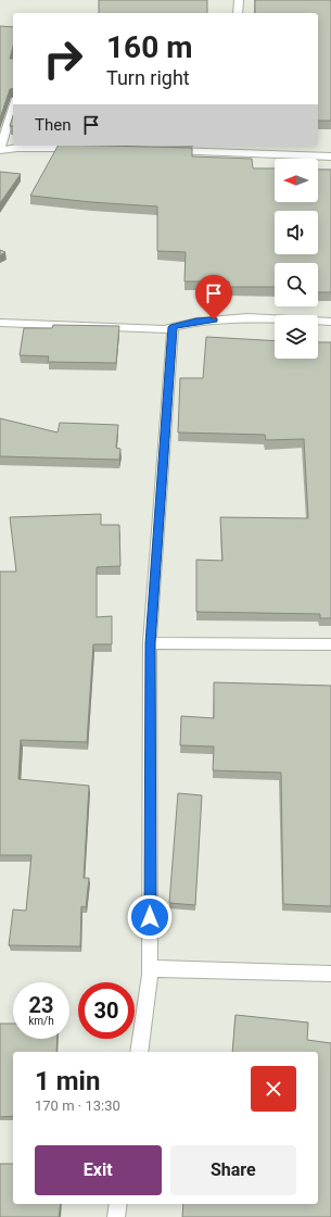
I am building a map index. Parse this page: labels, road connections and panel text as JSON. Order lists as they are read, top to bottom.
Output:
{
  "north": "left",
  "page": {
    "turn": ["160 m", "Turn right"],
    "then": "Then",
    "speed": "23 km/h",
    "limit": "30",
    "heading": ["1 min", "170 m · 13:30"],
    "buttons": ["Exit", "Share"]
  }
}
